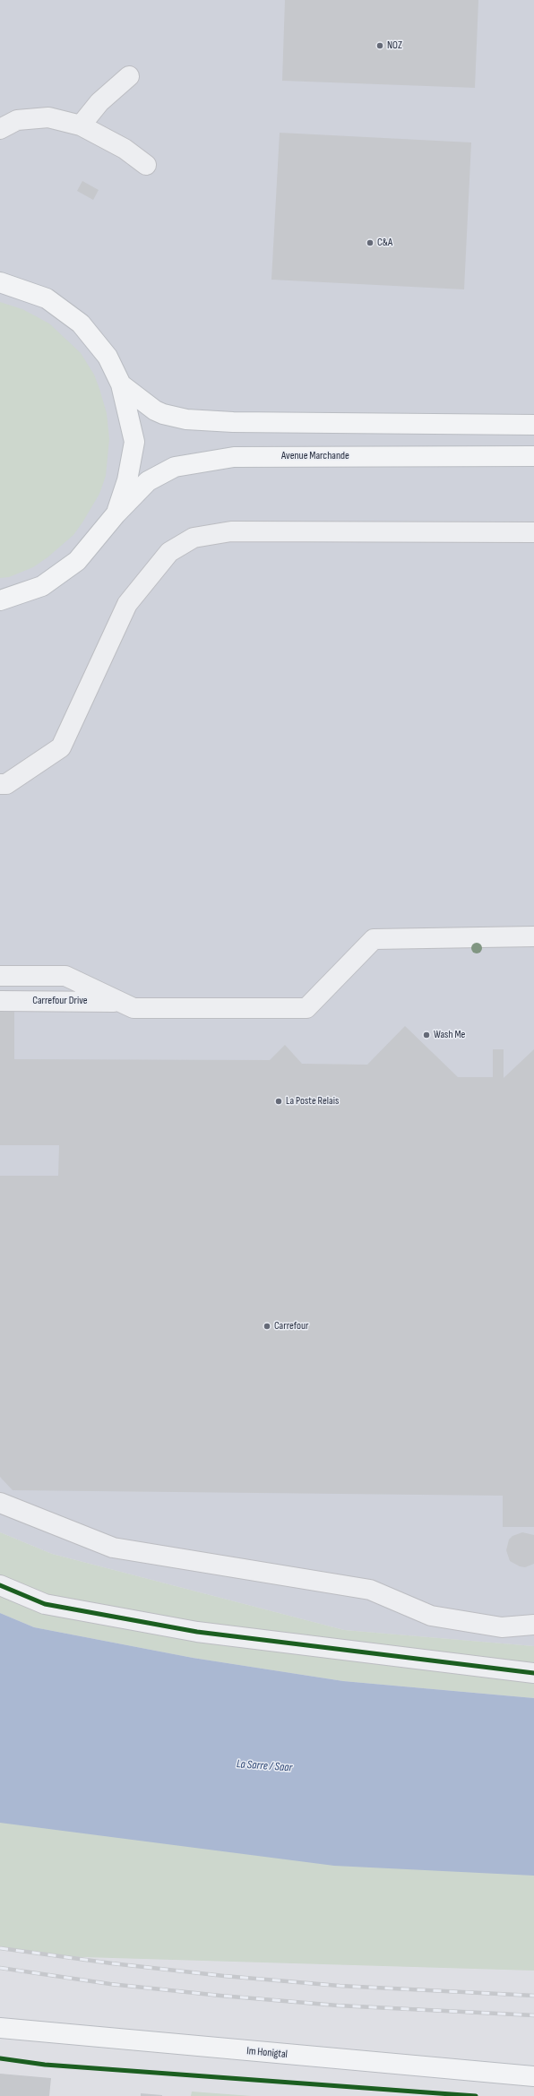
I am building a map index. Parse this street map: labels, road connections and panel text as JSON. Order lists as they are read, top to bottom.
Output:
{
  "streets": {
    "main road": ["Avenue Marchande", "Im Honigtal"],
    "lane": ["Carrefour Drive"]
  },
  "water": ["La Sarre / Saar"],
  "places": [
    "NOZ",
    "C&A",
    "Wash Me",
    "La Poste Relais",
    "Carrefour"
  ]
}
